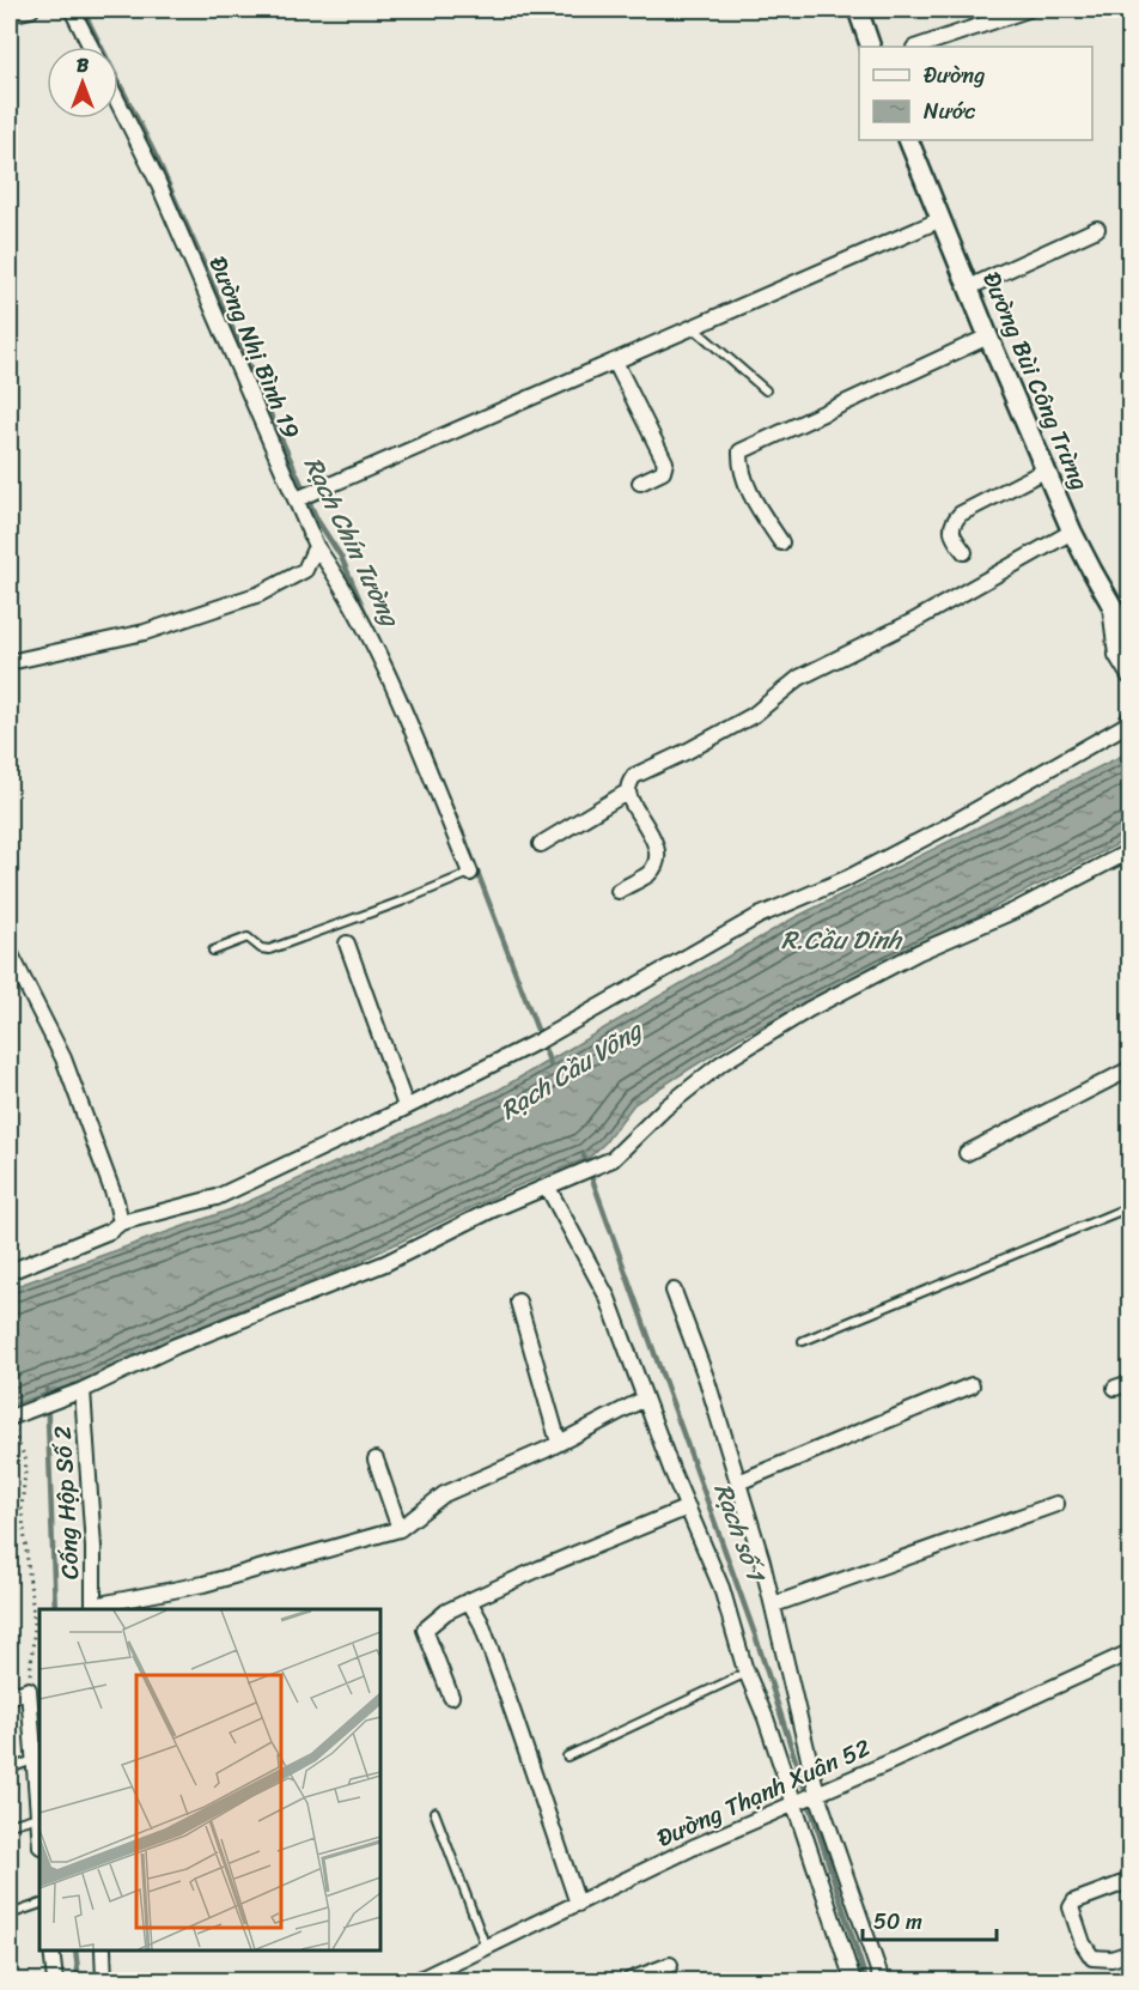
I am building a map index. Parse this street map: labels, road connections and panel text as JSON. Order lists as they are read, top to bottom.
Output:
{
  "streets": {
    "street": [
      "Đường Nhị Bình 19",
      "Đường Bùi Công Trừng",
      "Cống Hộp Số 2",
      "Đường Thạnh Xuân 52"
    ]
  },
  "water": [
    "Rạch Chín Tường",
    "R.Cầu Dinh",
    "Rạch Cầu Võng",
    "Rạch số 1"
  ],
  "legend": ["Đường", "Nước"],
  "scale_bar": "50 m",
  "north": "top"
}
